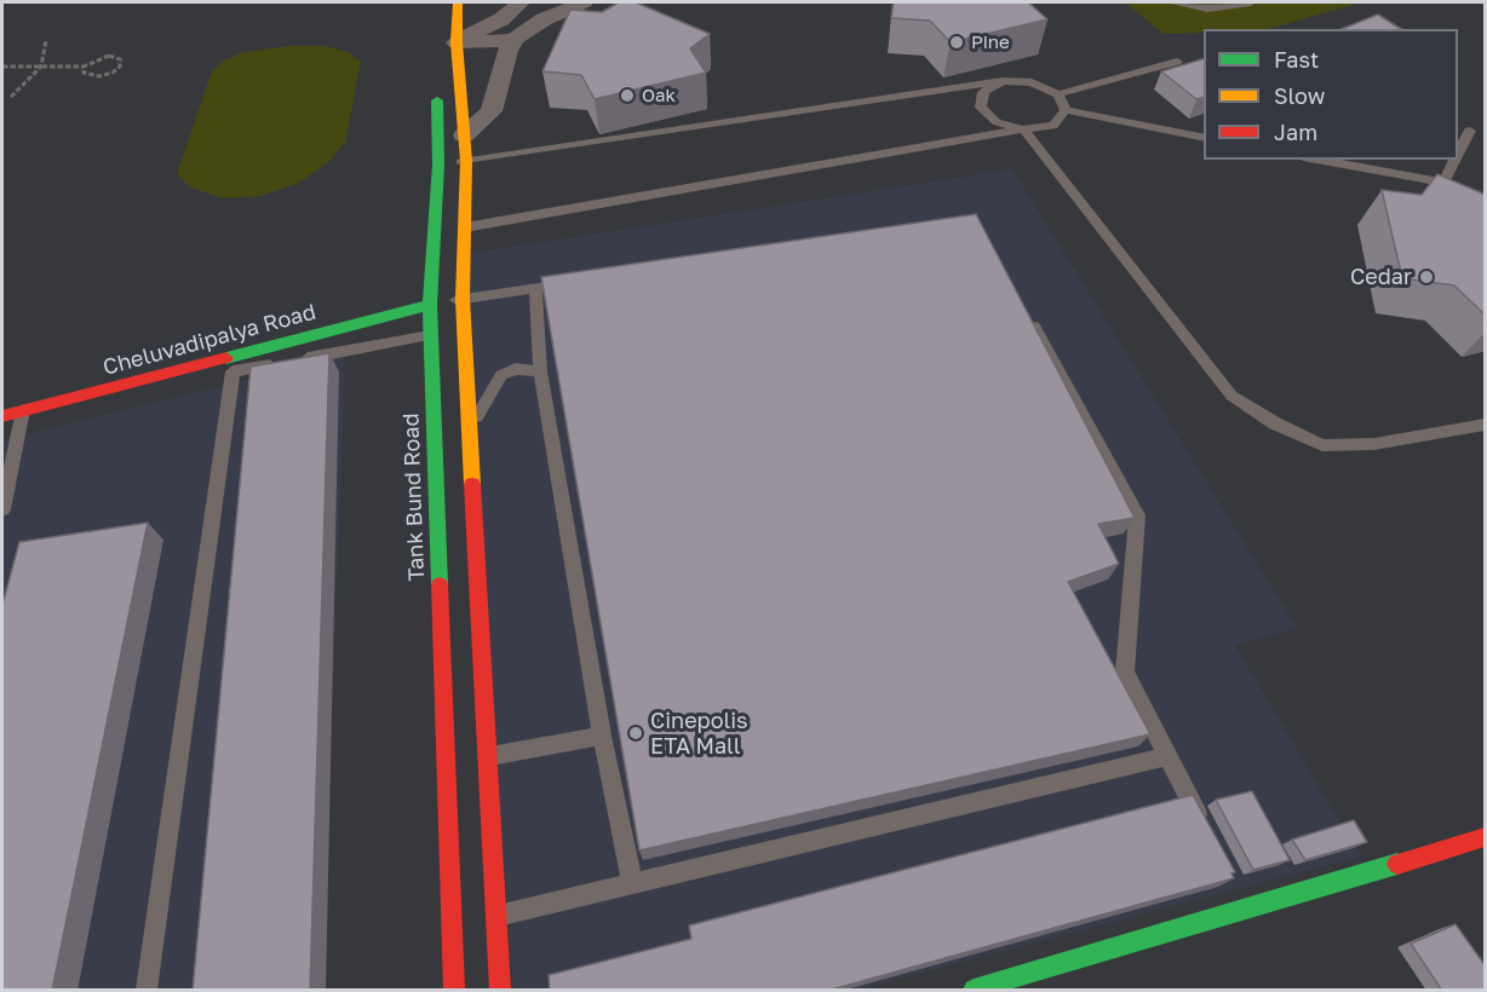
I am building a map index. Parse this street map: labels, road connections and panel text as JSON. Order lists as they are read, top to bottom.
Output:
{
  "streets": {
    "main road": ["Cheluvadipalya Road", "Tank Bund Road"]
  },
  "crossings": [
    ["Cheluvadipalya Road", "Tank Bund Road"]
  ],
  "places": [
    "Pine",
    "Oak",
    "Cedar",
    "Cinepolis ETA Mall"
  ],
  "legend": ["Fast", "Slow", "Jam"]
}
